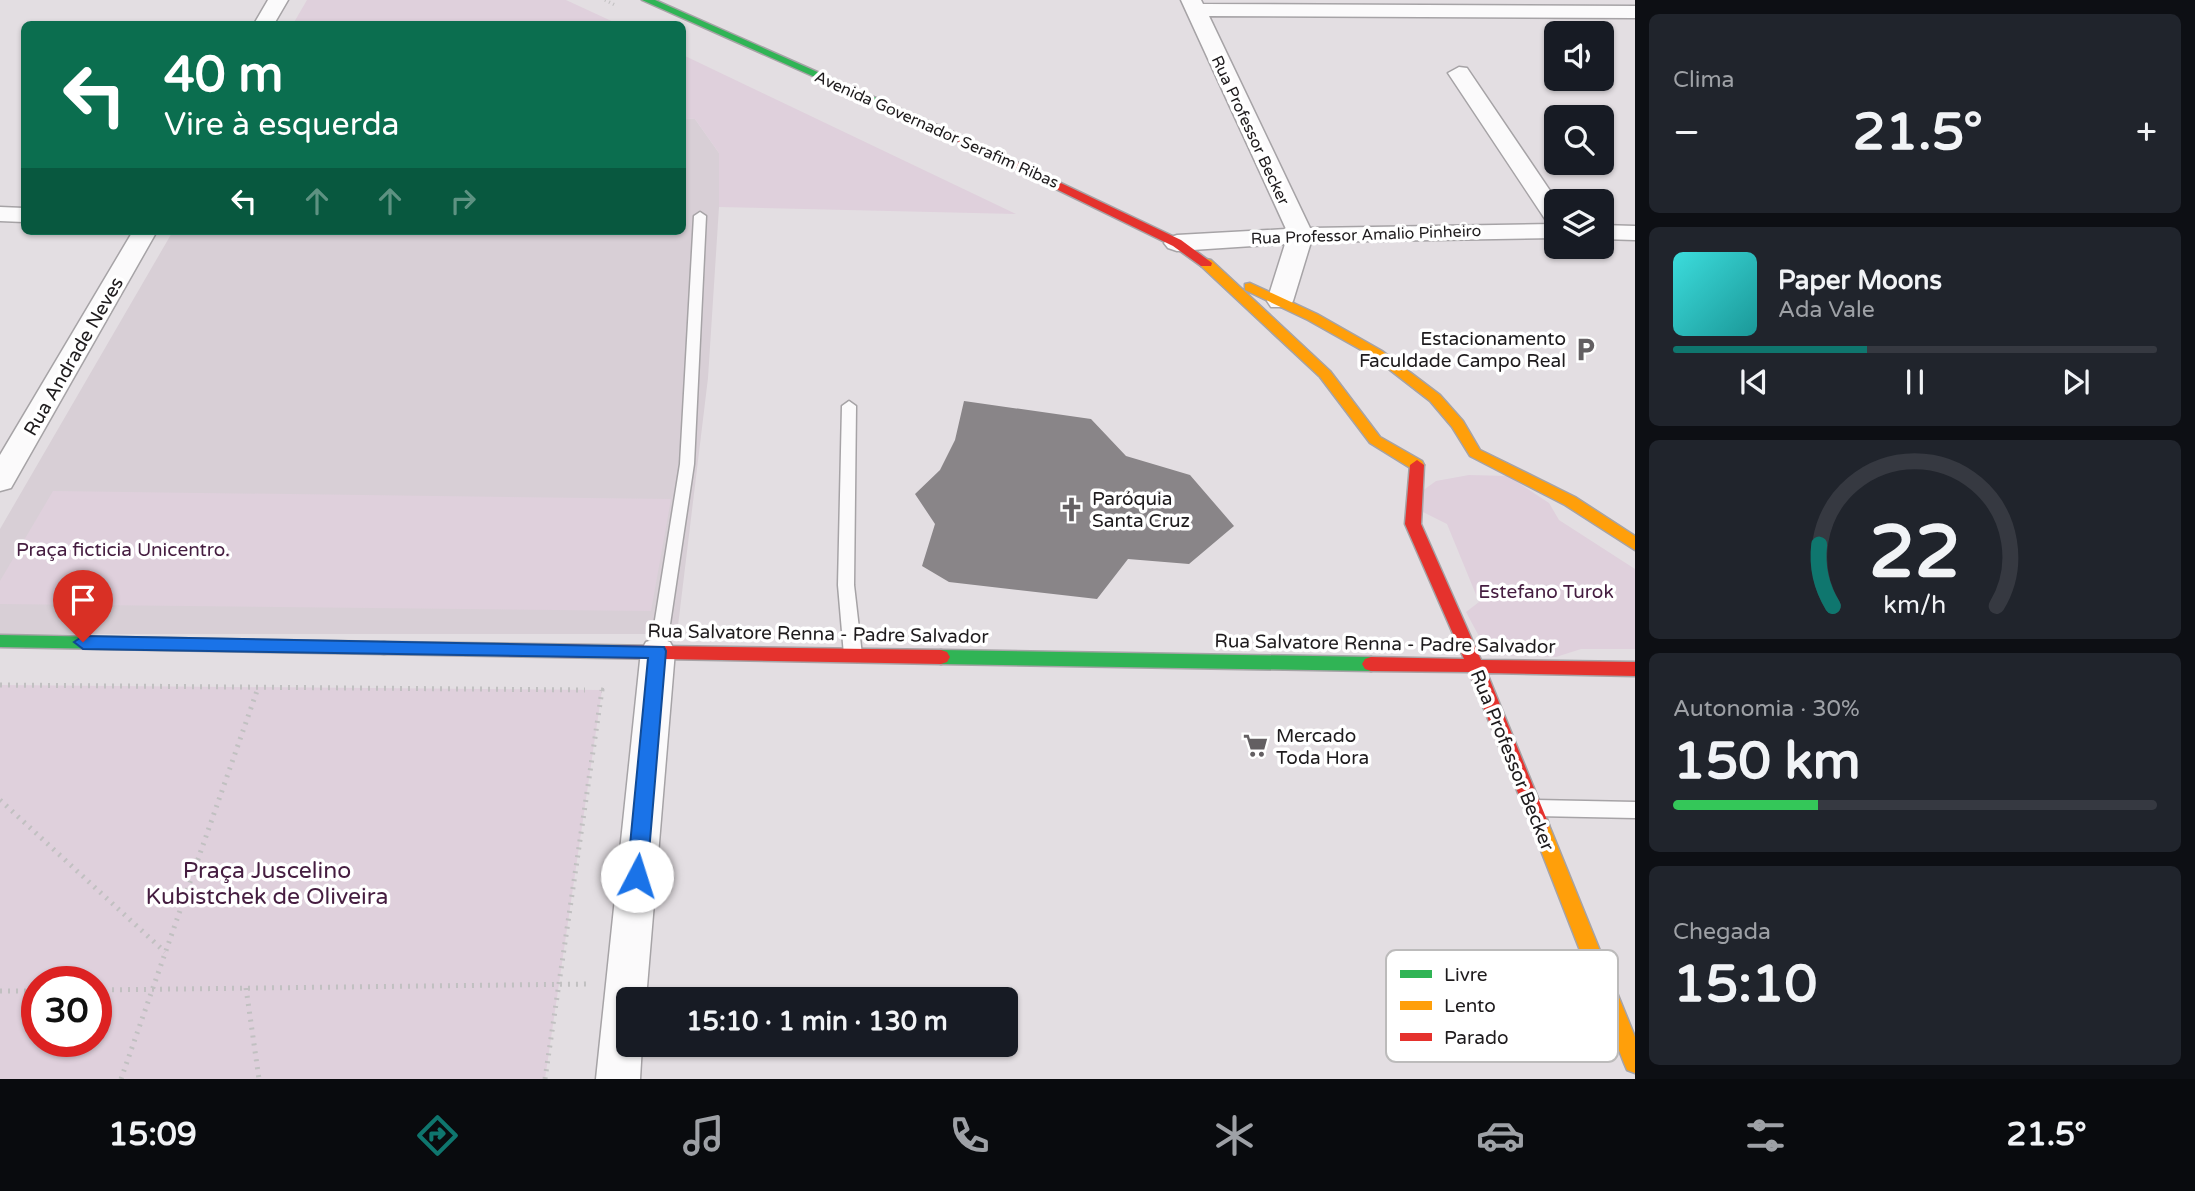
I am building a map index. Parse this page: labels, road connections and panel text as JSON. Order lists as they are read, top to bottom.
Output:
{
  "streets": {
    "main road": ["Avenida Governador Serafim Ribas", "Rua Professor Becker", "Rua Salvatore Renna - Padre Salvador"],
    "street": ["Rua Professor Amalio Pinheiro", "Rua Andrade Neves"]
  },
  "crossings": [
    ["Avenida Governador Serafim Ribas", "Rua Professor Becker"],
    ["Avenida Governador Serafim Ribas", "Rua Professor Amalio Pinheiro"],
    ["Rua Professor Becker", "Rua Professor Amalio Pinheiro"],
    ["Rua Professor Becker", "Rua Salvatore Renna - Padre Salvador"]
  ],
  "parks": ["Praça ficticia Unicentro.", "Estefano Turok", "Praça Juscelino Kubistchek de Oliveira"],
  "places": {
    "parking": ["Estacionamento Faculdade Campo Real"],
    "church": ["Paróquia Santa Cruz"],
    "supermarket": ["Mercado Toda Hora"]
  },
  "legend": ["Livre", "Lento", "Parado"],
  "page": {
    "tile": [
      "Clima",
      ["Autonomia · 30%", "150 km"],
      ["Chegada", "15:10"]
    ],
    "turn": ["40 m", "Vire à esquerda"],
    "heat": ["−", "21.5°", "+"],
    "song": ["Paper Moons", "Ada Vale"],
    "limit": "30",
    "trip": "15:10 · 1 min · 130 m",
    "tabs": ["15:09", "21.5°"],
    "gauge": ["22", "km/h"]
  }
}
